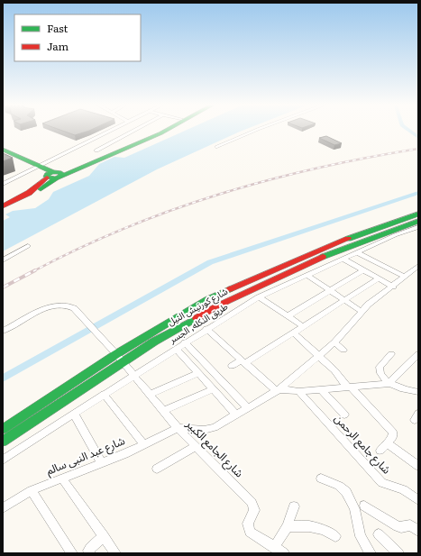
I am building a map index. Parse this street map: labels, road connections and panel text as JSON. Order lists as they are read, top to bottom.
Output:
{
  "streets": {
    "main road": ["شارع كورنيش النيل"],
    "street": [
      "طريق النكله, الجسر",
      "شارع جامع الرحمن",
      "شارع الجامع الكبير",
      "شارع عبد النبى سالم"
    ]
  },
  "crossings": [
    ["شارع كورنيش النيل", "شارع الجامع الكبير"],
    ["طريق النكله, الجسر", "شارع الجامع الكبير"],
    ["شارع الجامع الكبير", "شارع عبد النبى سالم"]
  ],
  "legend": ["Fast", "Jam"]
}
